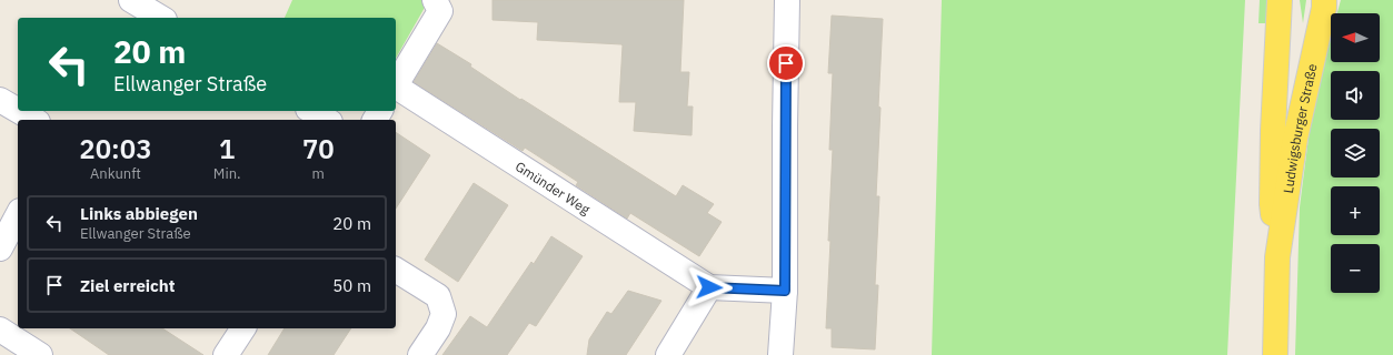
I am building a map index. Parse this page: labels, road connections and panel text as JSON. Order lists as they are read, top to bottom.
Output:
{
  "streets": {
    "main road": ["Ludwigsburger Straße"],
    "street": ["Gmünder Weg"]
  },
  "north": "left",
  "page": {
    "map_buttons": ["+", "−"],
    "turn": ["20 m", "Ellwanger Straße"],
    "eta": [
      "20:03",
      "Ankunft",
      "1",
      "Min.",
      "70",
      "m"
    ],
    "list": [
      {
        "name": "Links abbiegen",
        "note": "Ellwanger Straße",
        "value": "20 m"
      },
      {
        "name": "Ziel erreicht",
        "value": "50 m"
      }
    ]
  }
}
